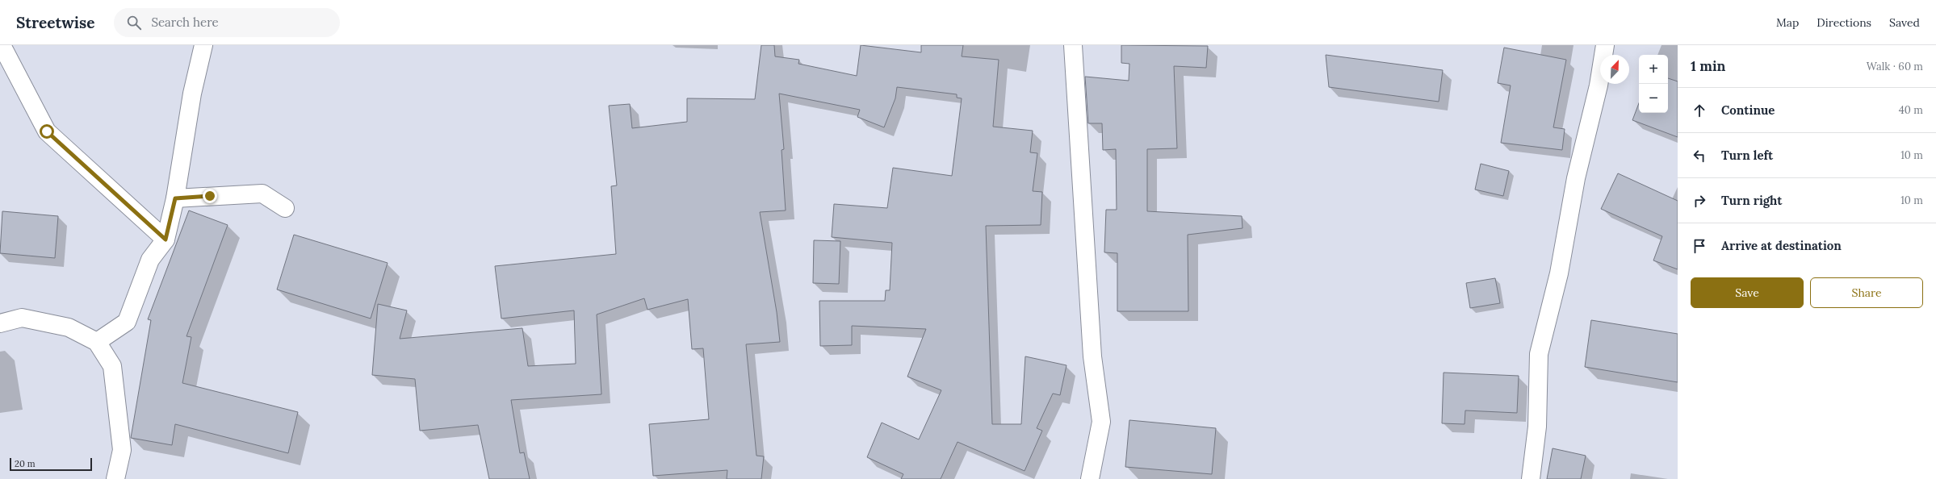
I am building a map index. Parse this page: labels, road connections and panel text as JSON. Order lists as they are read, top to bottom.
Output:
{
  "scale_bar": "20 m",
  "north": "top right",
  "page": {
    "header": "Streetwise",
    "search": "Search here",
    "nav": ["Map", "Directions", "Saved"],
    "heading": ["1 min", "Walk · 60 m"],
    "map_buttons": ["+", "−"],
    "list": [
      ["Continue", "40 m"],
      ["Turn left", "10 m"],
      ["Turn right", "10 m"],
      "Arrive at destination"
    ],
    "buttons": ["Save", "Share"],
    "scale": "20 m"
  }
}
